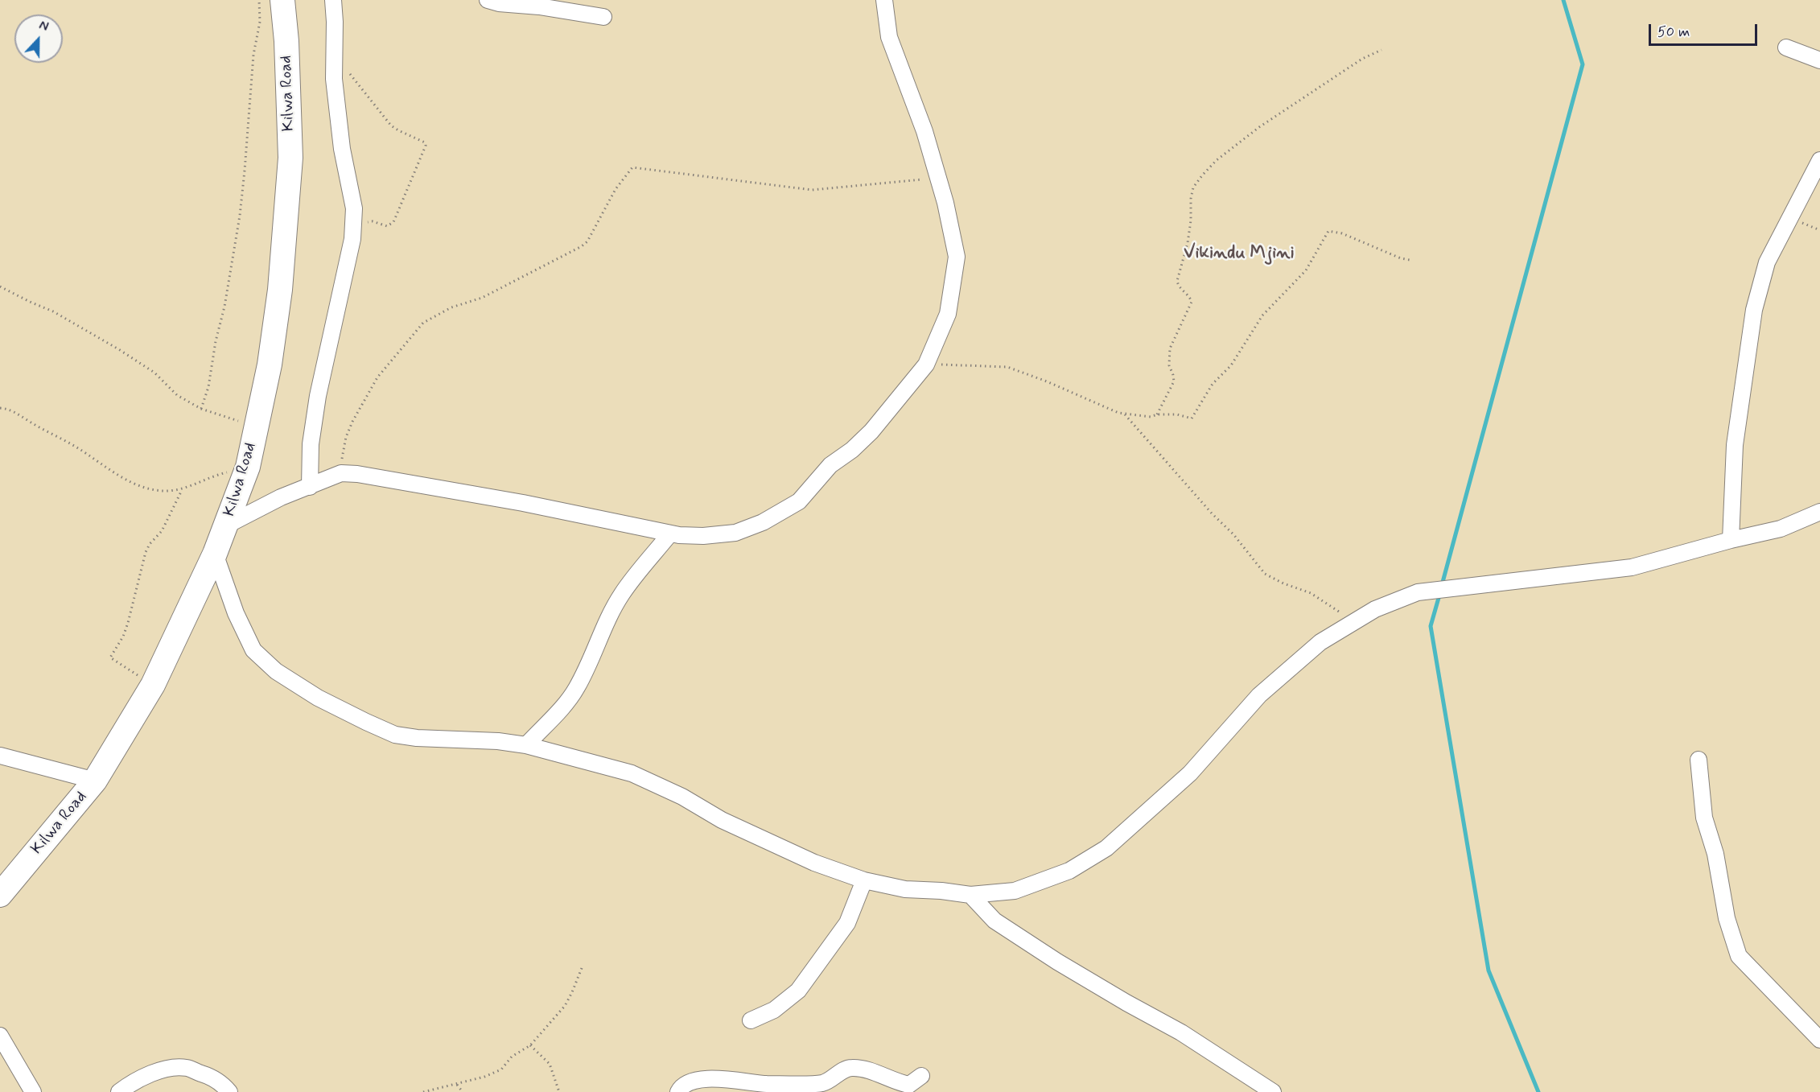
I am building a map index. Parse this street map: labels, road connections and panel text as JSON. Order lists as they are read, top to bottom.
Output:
{
  "streets": {
    "highway": ["Kilwa Road"]
  },
  "districts": ["Vikindu Mjini"],
  "scale_bar": "50 m",
  "north": "top"
}
